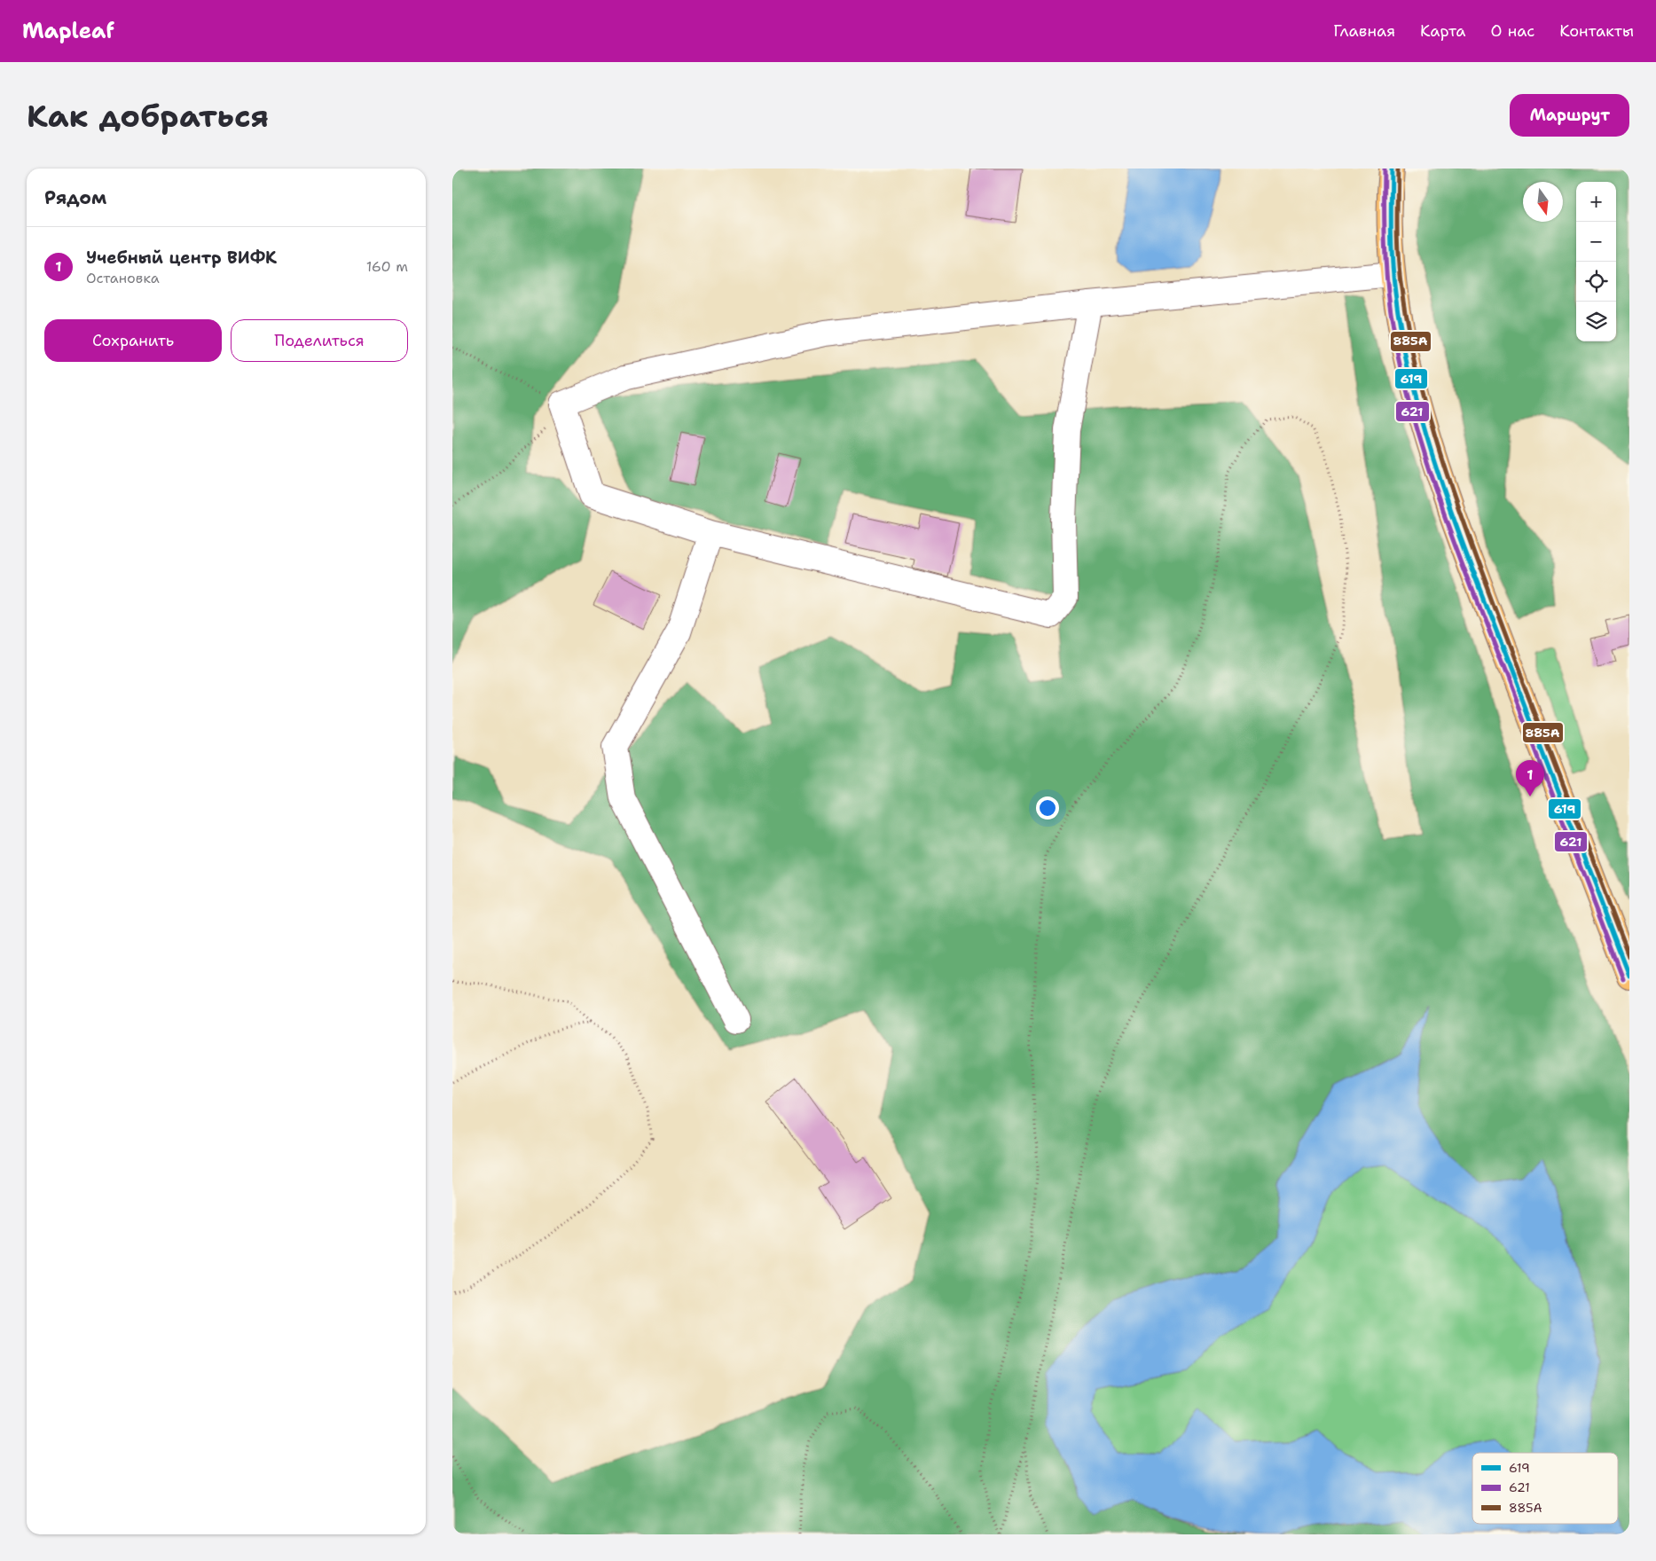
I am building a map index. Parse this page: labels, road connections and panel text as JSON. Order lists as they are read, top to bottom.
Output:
{
  "lines": ["transit line 619", "transit line 621", "transit line 885А"],
  "legend": ["619", "621", "885А"],
  "north": "bottom",
  "page": {
    "header": "Mapleaf",
    "nav": [
      "Главная",
      "Карта",
      "О нас",
      "Контакты"
    ],
    "buttons": [
      "Маршрут",
      ["Сохранить", "Поделиться"]
    ],
    "title": "Как добраться",
    "heading": "Рядом",
    "map_buttons": ["+", "−"],
    "list": [
      {
        "mark": "1",
        "name": "Учебный центр ВИФК",
        "note": "Остановка",
        "value": "160 m"
      }
    ],
    "pins": "1"
  }
}
